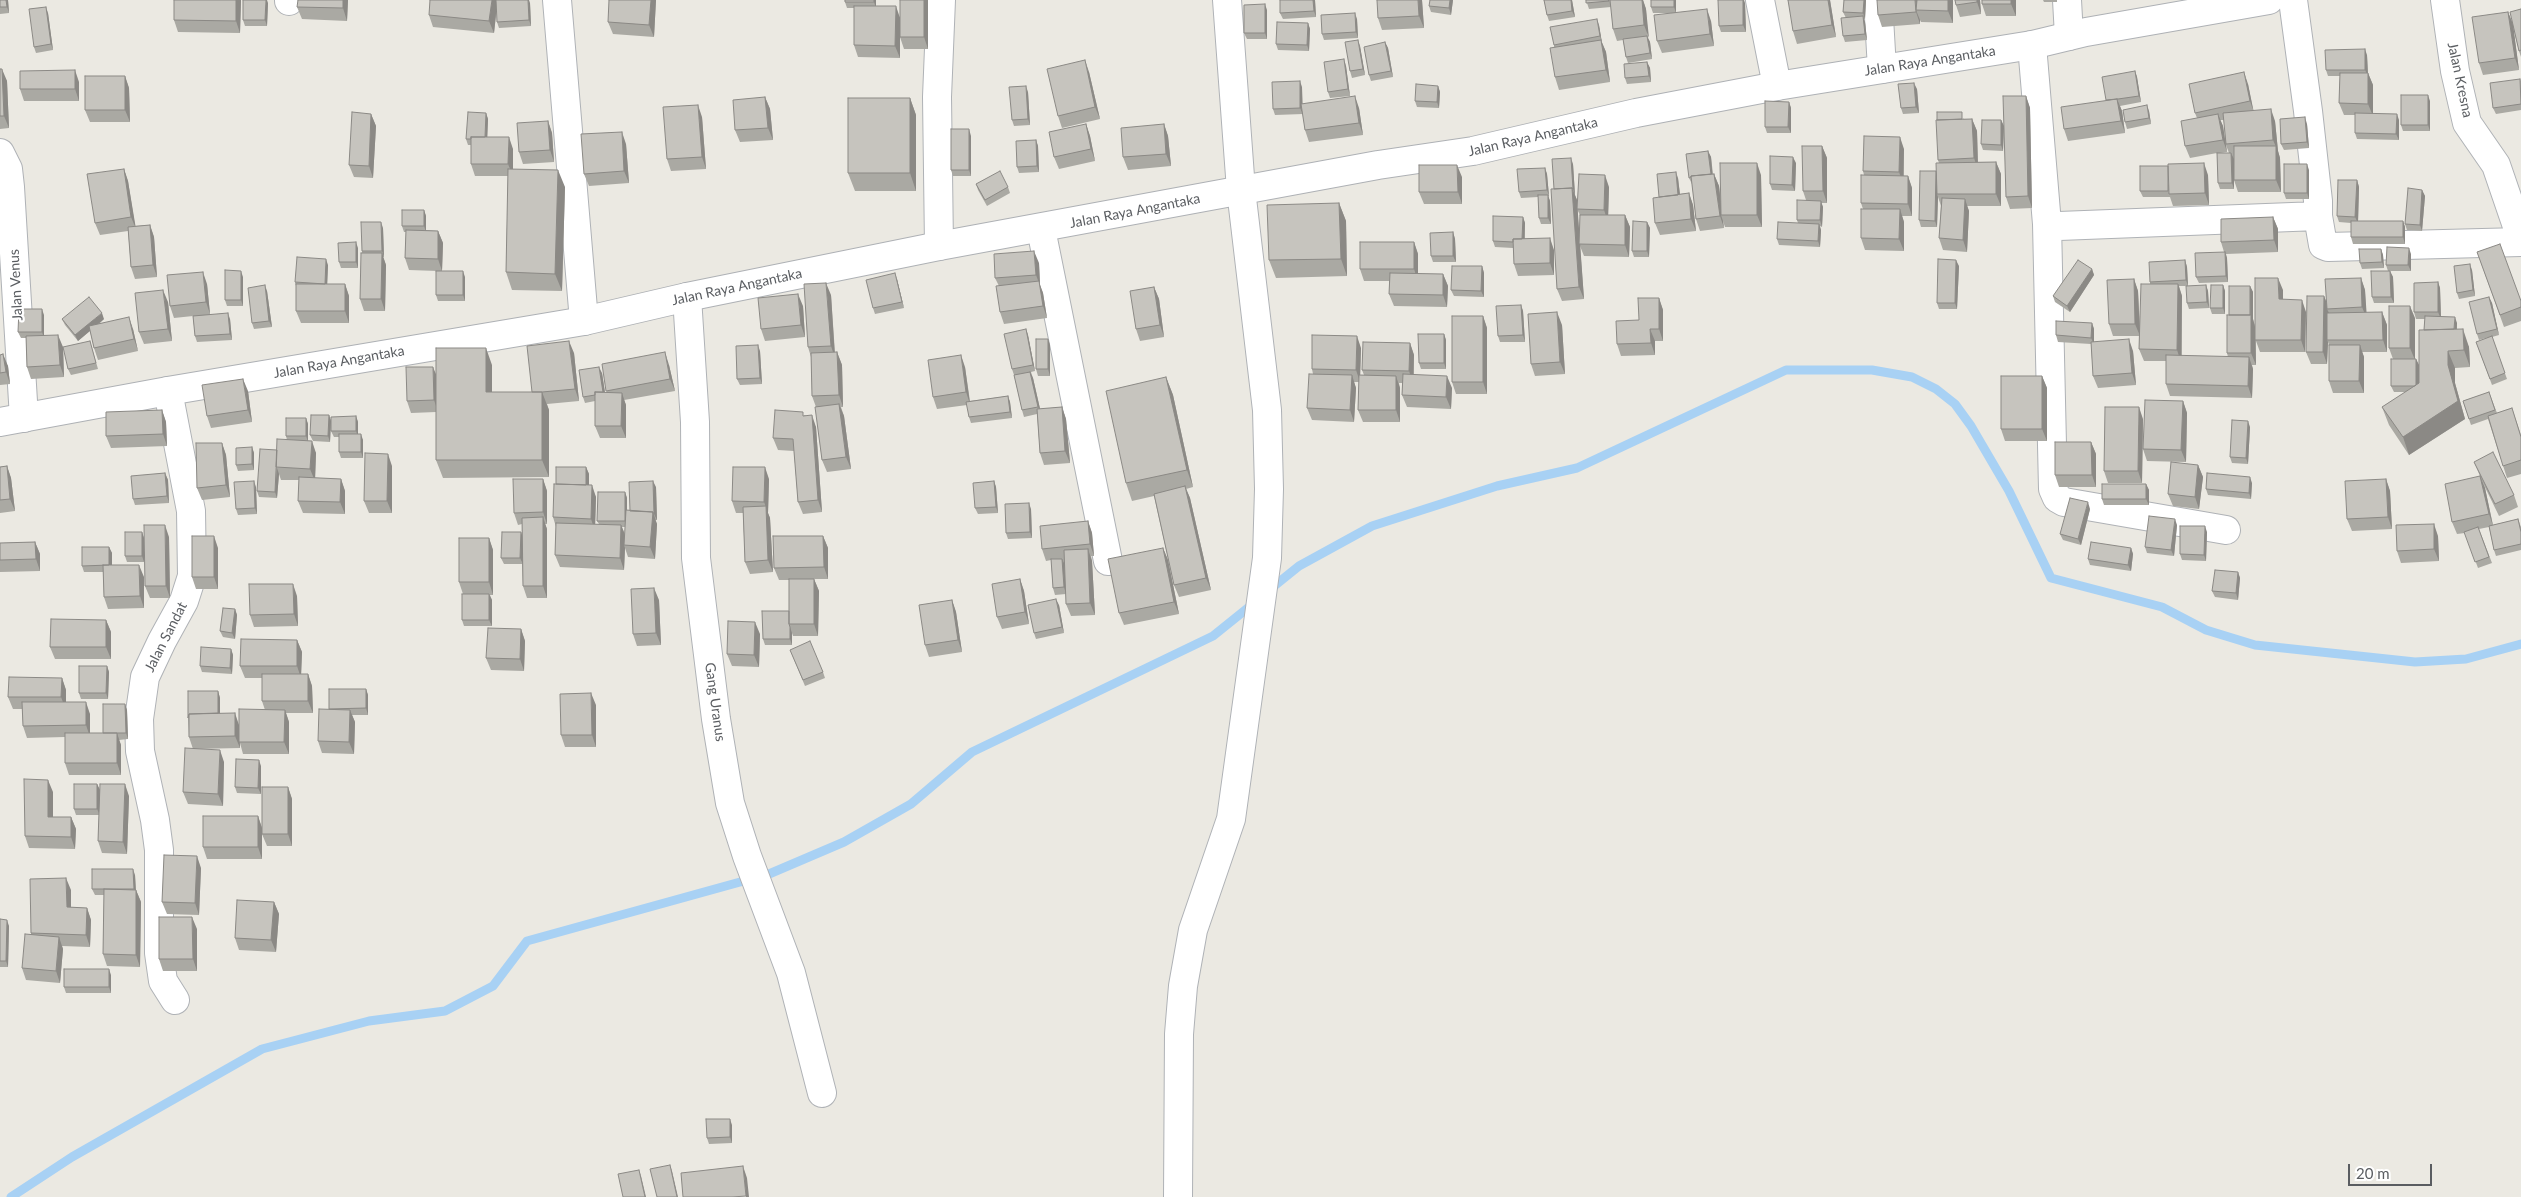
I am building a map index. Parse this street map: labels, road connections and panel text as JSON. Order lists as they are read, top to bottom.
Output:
{
  "streets": {
    "street": [
      "Jalan Raya Angantaka",
      "Jalan Kresna",
      "Jalan Venus",
      "Jalan Sandat",
      "Gang Uranus"
    ]
  },
  "crossings": [
    ["Jalan Raya Angantaka", "Jalan Venus"],
    ["Jalan Raya Angantaka", "Jalan Sandat"],
    ["Jalan Raya Angantaka", "Gang Uranus"]
  ],
  "scale_bar": "20 m"
}
